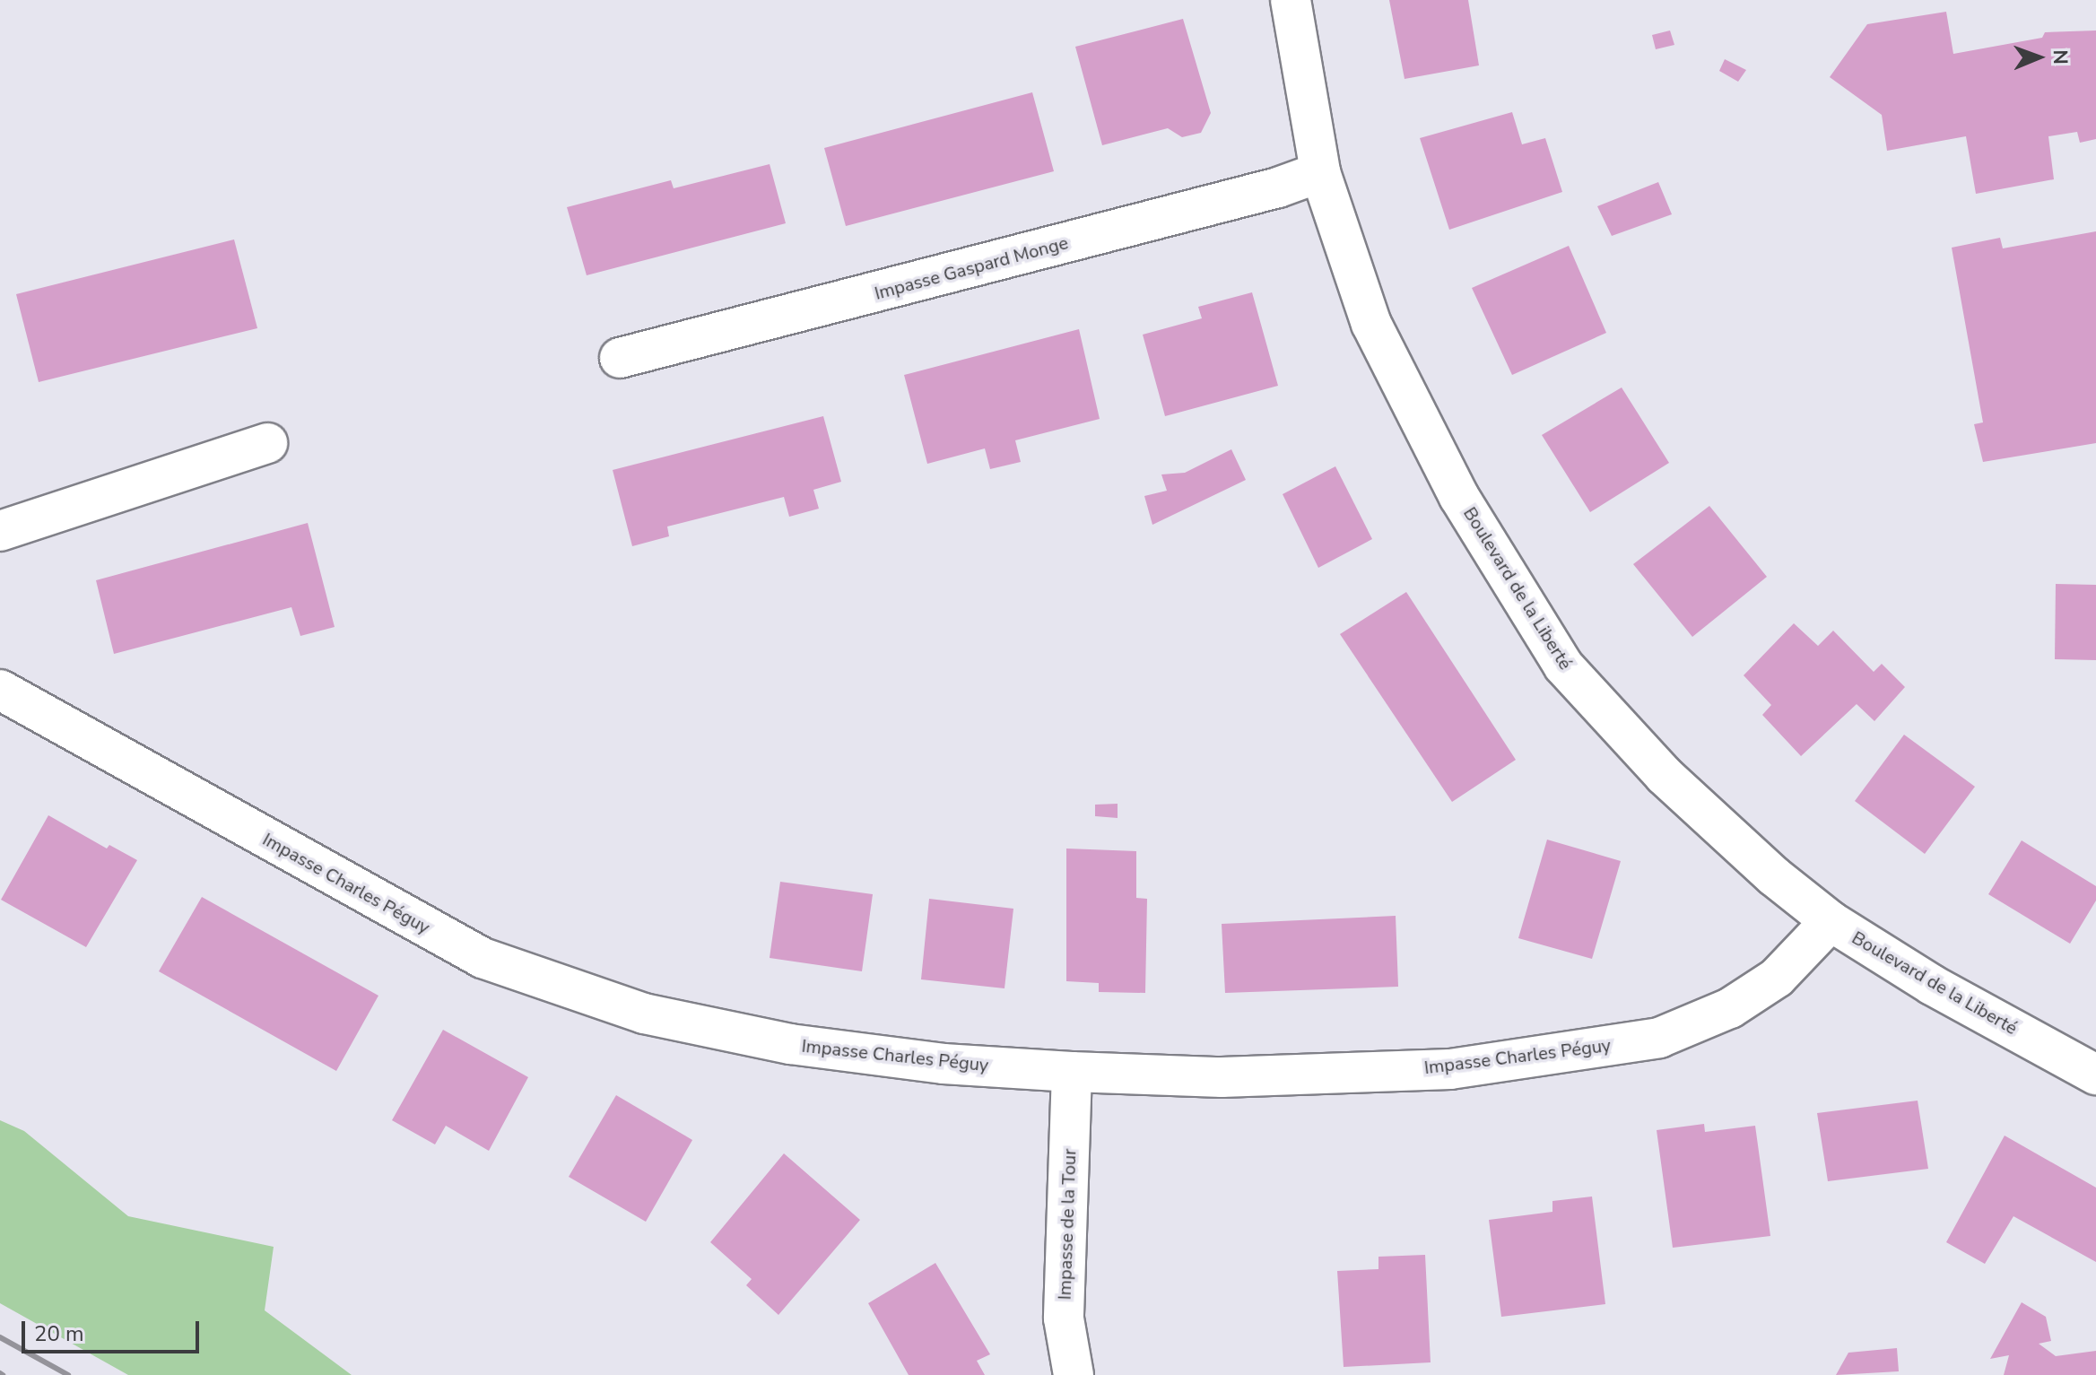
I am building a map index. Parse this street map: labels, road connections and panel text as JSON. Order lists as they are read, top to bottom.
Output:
{
  "streets": {
    "street": [
      "Impasse Gaspard Monge",
      "Boulevard de la Liberté",
      "Impasse Charles Péguy",
      "Impasse de la Tour"
    ]
  },
  "crossings": [
    ["Impasse Gaspard Monge", "Boulevard de la Liberté"],
    ["Boulevard de la Liberté", "Impasse Charles Péguy"],
    ["Impasse Charles Péguy", "Impasse de la Tour"]
  ],
  "scale_bar": "20 m",
  "north": "right"
}
